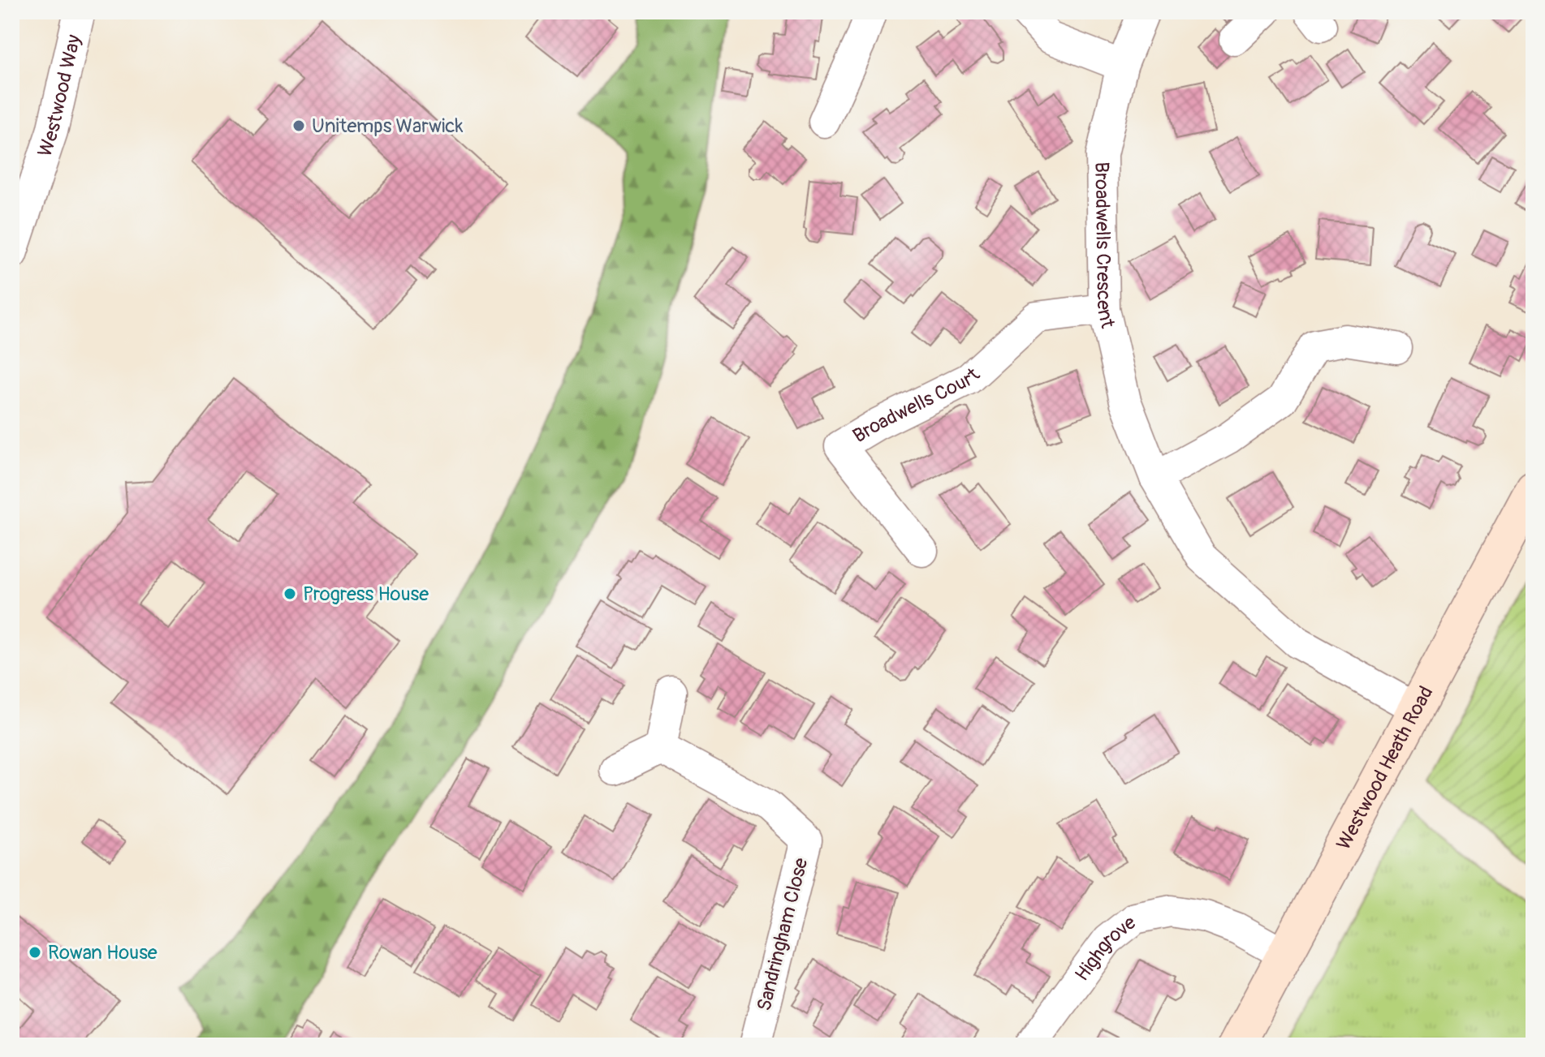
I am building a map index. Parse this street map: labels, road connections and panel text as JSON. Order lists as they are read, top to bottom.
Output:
{
  "streets": {
    "street": [
      "Westwood Way",
      "Broadwells Crescent",
      "Broadwells Court",
      "Westwood Heath Road",
      "Sandringham Close",
      "Highgrove"
    ]
  },
  "crossings": [
    ["Broadwells Crescent", "Broadwells Court"],
    ["Broadwells Crescent", "Westwood Heath Road"],
    ["Westwood Heath Road", "Highgrove"]
  ],
  "places": ["Unitemps Warwick", "Progress House", "Rowan House"]
}
